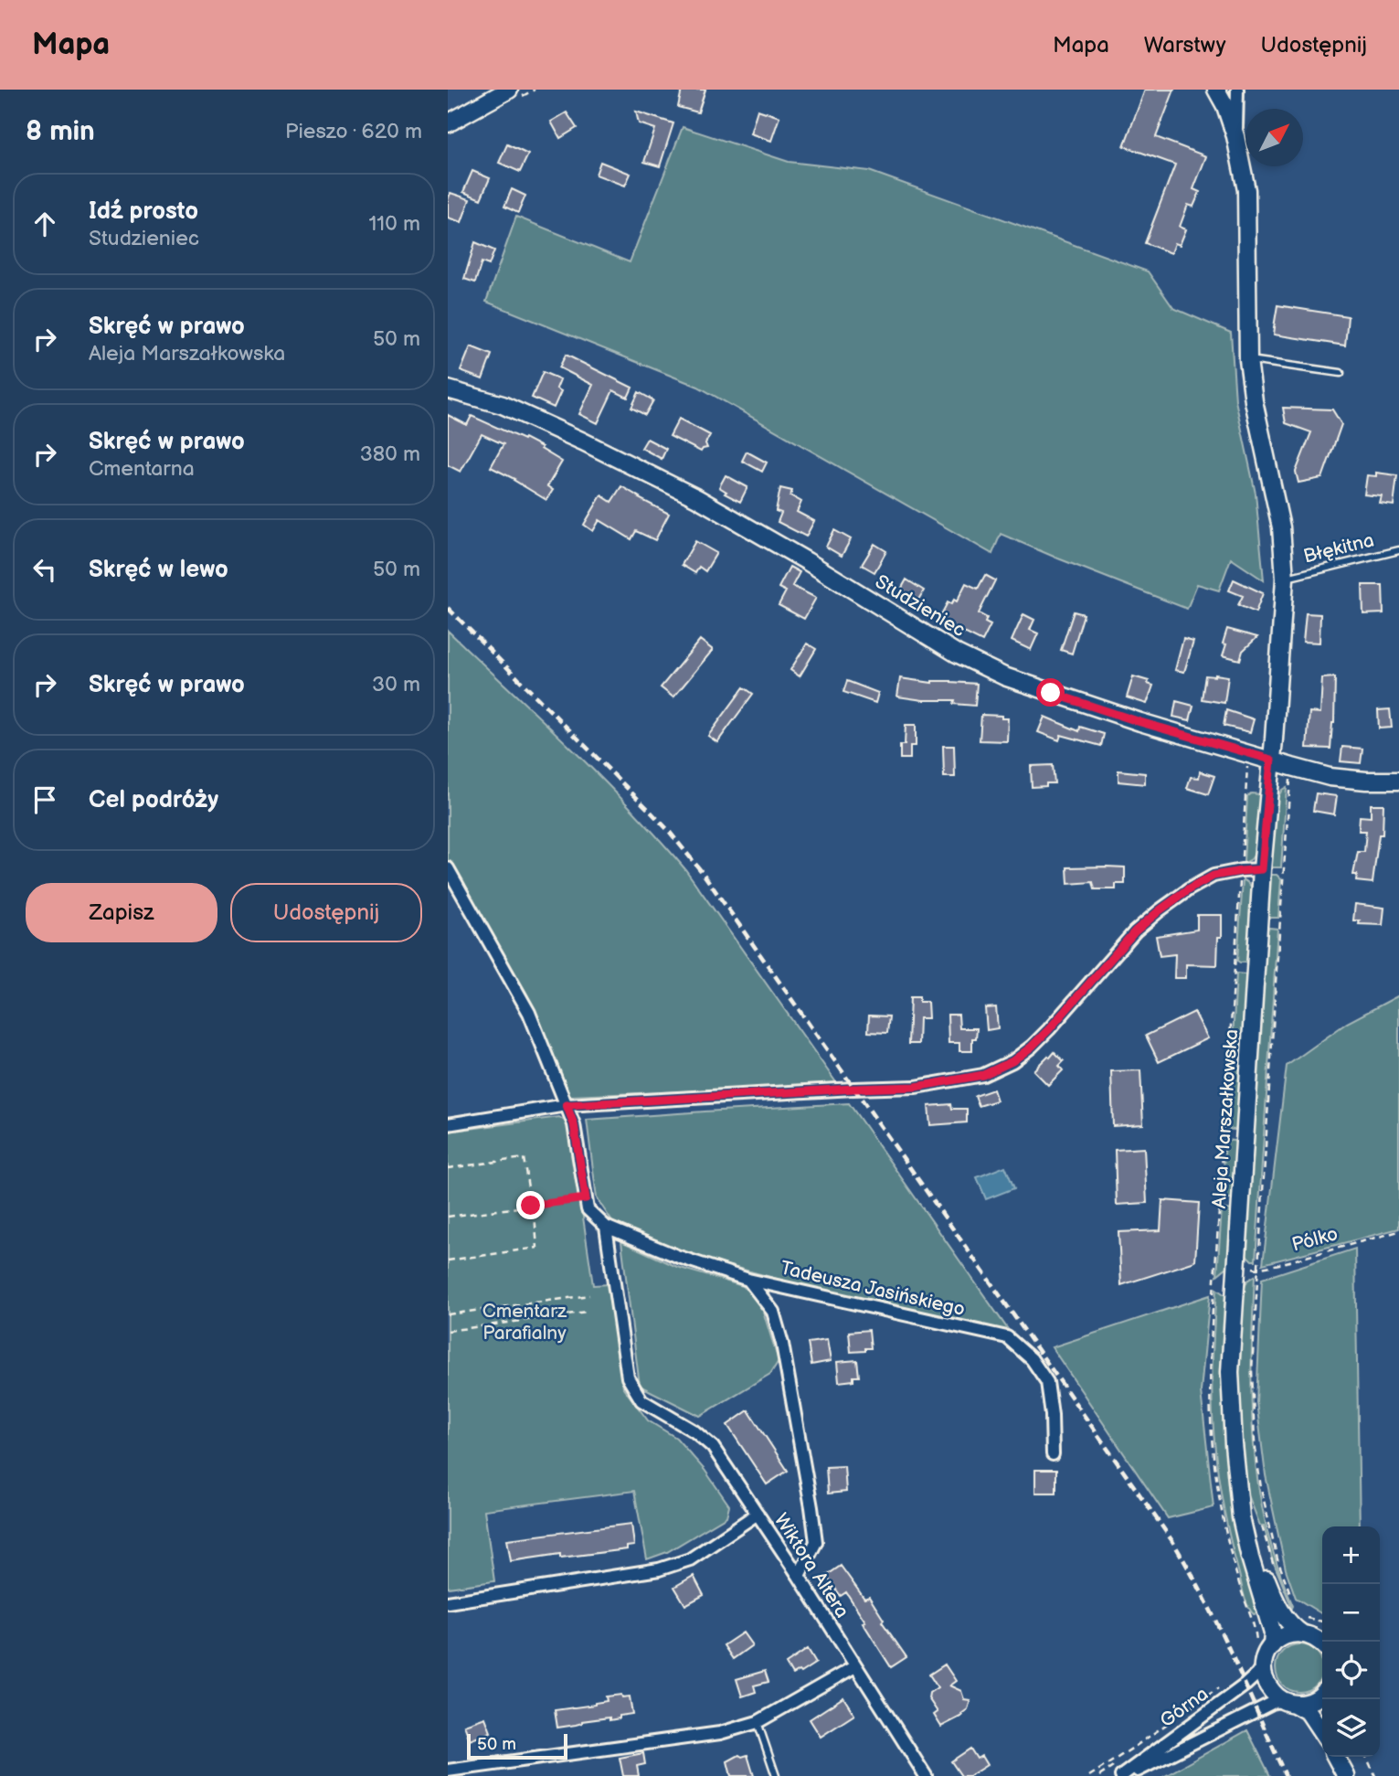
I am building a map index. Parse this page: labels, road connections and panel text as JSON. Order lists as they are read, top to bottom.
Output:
{
  "streets": {
    "main road": ["Studzieniec", "Aleja Marszałkowska"],
    "street": ["Tadeusza Jasińskiego", "Wiktora Altera", "Górna"],
    "lane": ["Błękitna"],
    "path": ["Pólko"]
  },
  "crossings": [
    ["Błękitna", "Aleja Marszałkowska"],
    ["Studzieniec", "Aleja Marszałkowska"],
    ["Aleja Marszałkowska", "Pólko"],
    ["Tadeusza Jasińskiego", "Wiktora Altera"]
  ],
  "parks": ["Cmentarz Parafialny"],
  "scale_bar": "50 m",
  "north": "top right",
  "page": {
    "header": "Mapa",
    "nav": ["Mapa", "Warstwy", "Udostępnij"],
    "heading": ["8 min", "Pieszo · 620 m"],
    "list": [
      ["Idź prosto", "Studzieniec", "110 m"],
      ["Skręć w prawo", "Aleja Marszałkowska", "50 m"],
      ["Skręć w prawo", "Cmentarna", "380 m"],
      ["Skręć w lewo", "50 m"],
      ["Skręć w prawo", "30 m"],
      "Cel podróży"
    ],
    "buttons": ["Zapisz", "Udostępnij"],
    "map_buttons": ["+", "−"],
    "scale": "50 m"
  }
}
